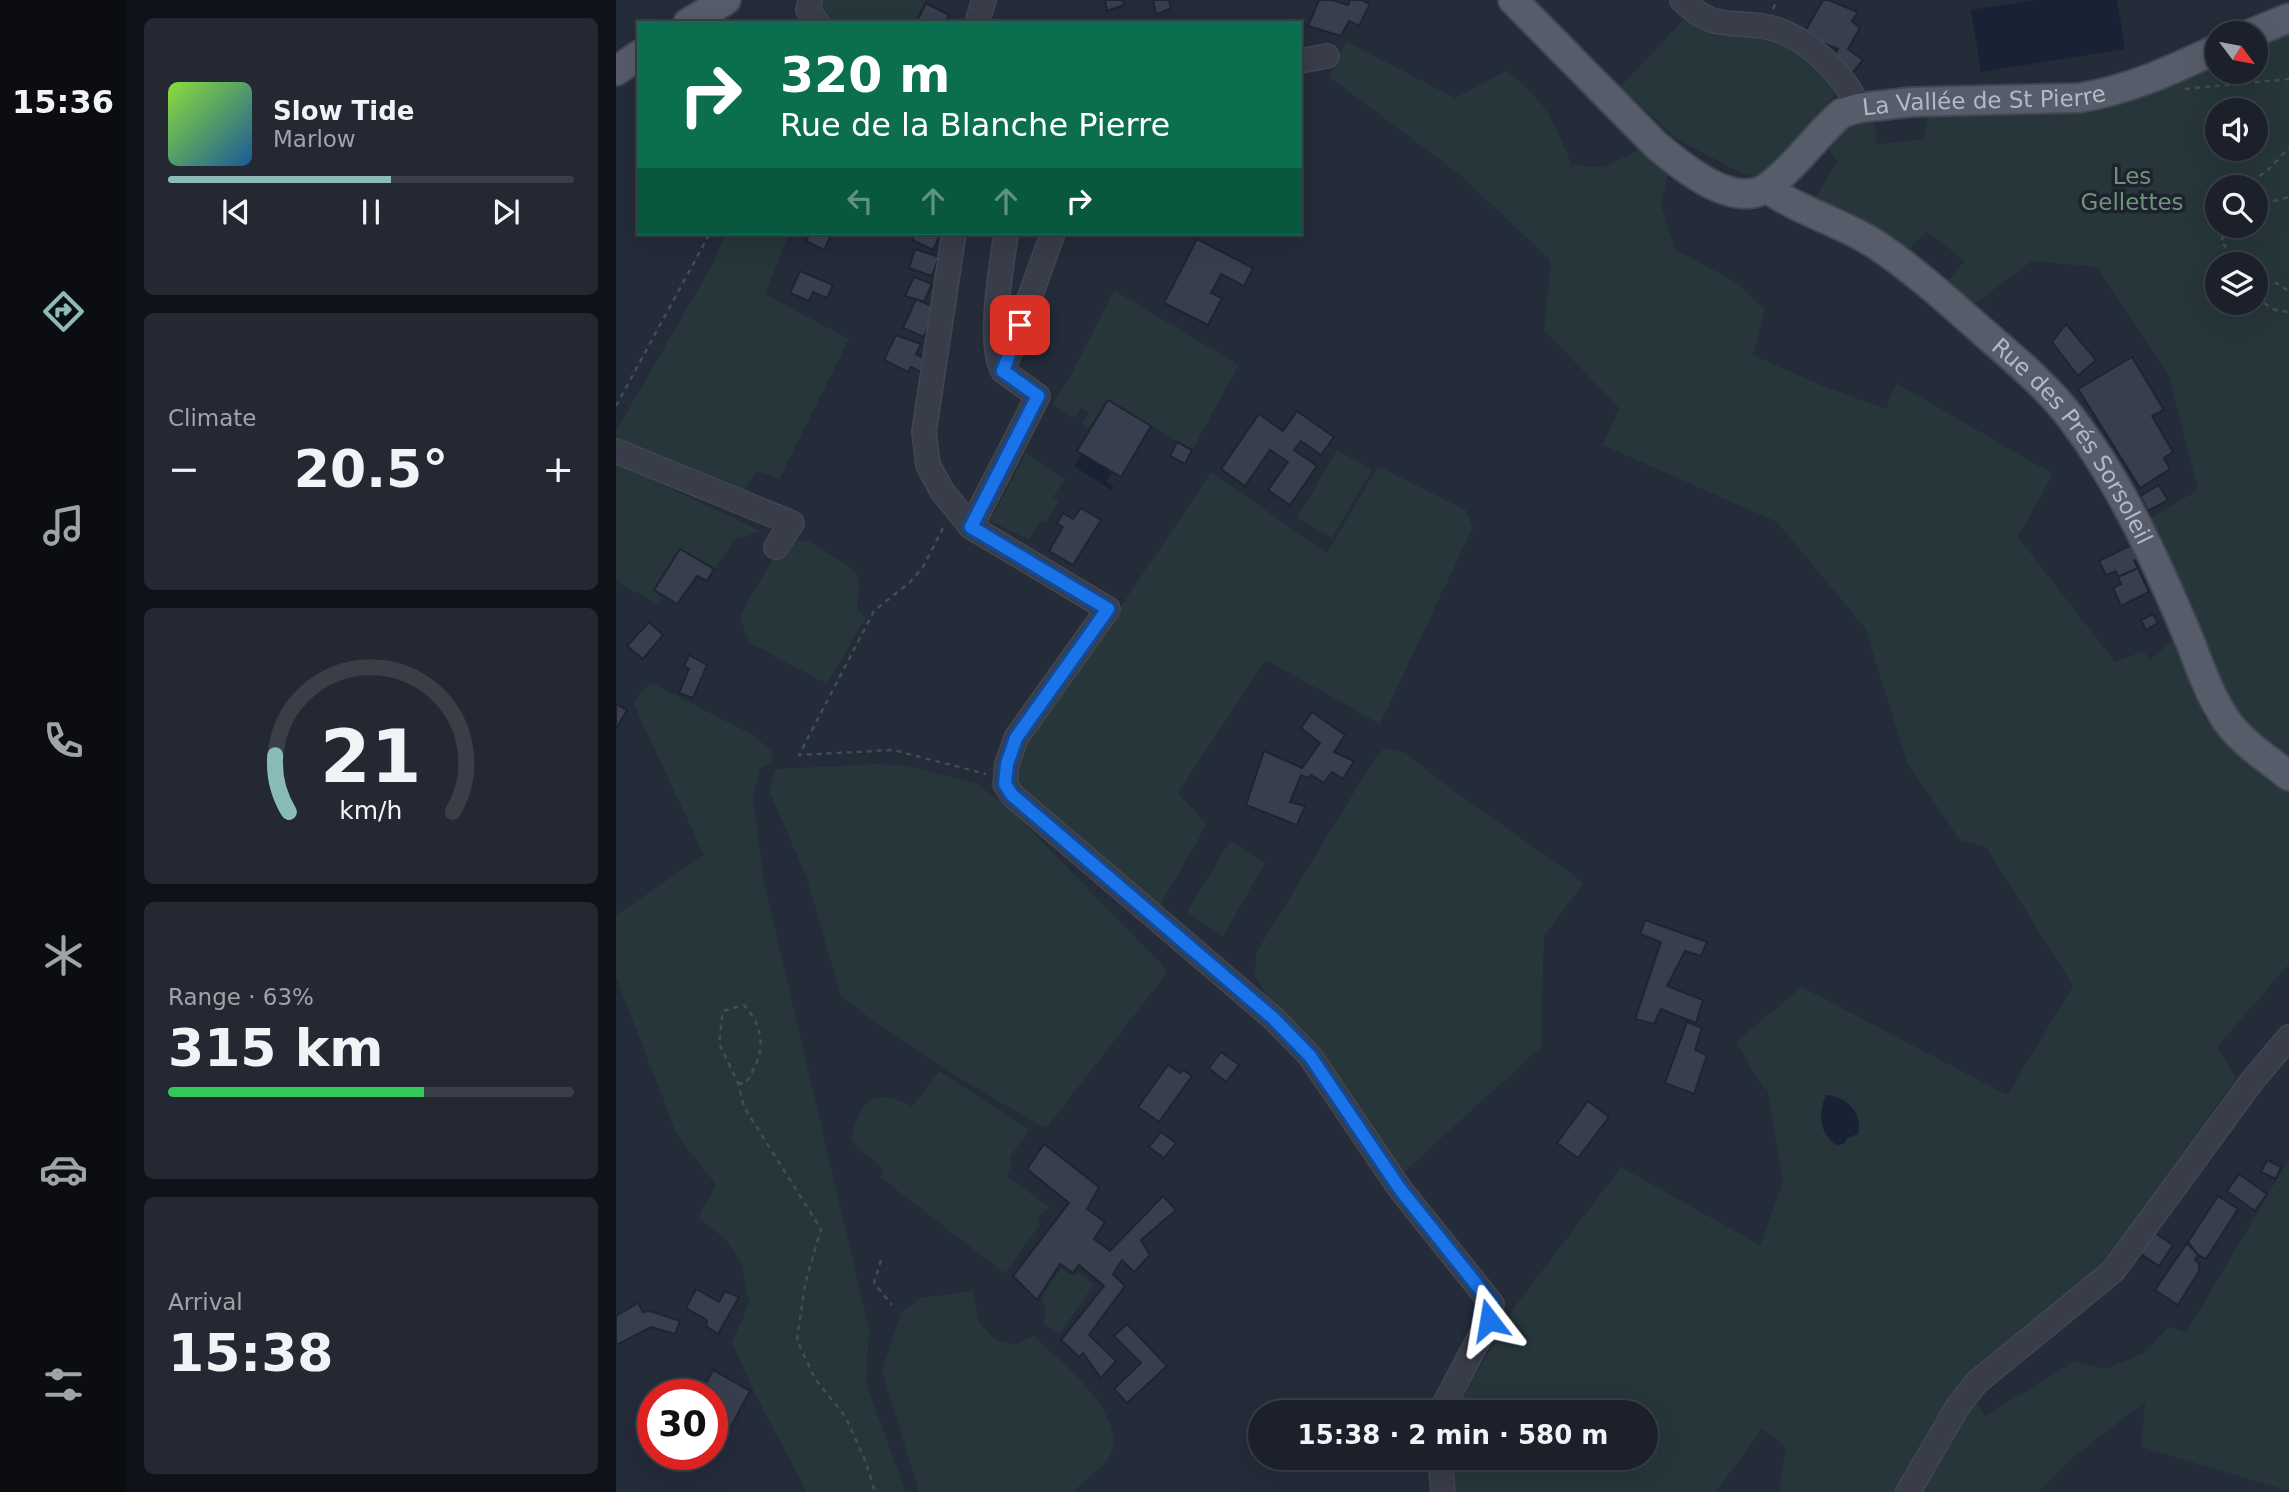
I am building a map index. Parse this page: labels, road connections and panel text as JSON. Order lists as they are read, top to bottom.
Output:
{
  "streets": {
    "main road": ["La Vallée de St Pierre", "Rue des Prés Sorsoleil"]
  },
  "crossings": [
    ["La Vallée de St Pierre", "Rue des Prés Sorsoleil"]
  ],
  "parks": ["Les Gellettes"],
  "north": "bottom right",
  "page": {
    "tabs": "15:36",
    "turn": ["320 m", "Rue de la Blanche Pierre"],
    "song": ["Slow Tide", "Marlow"],
    "tile": [
      "Climate",
      ["Range · 63%", "315 km"],
      ["Arrival", "15:38"]
    ],
    "heat": ["−", "20.5°", "+"],
    "limit": "30",
    "trip": "15:38 · 2 min · 580 m",
    "gauge": ["21", "km/h"]
  }
}
